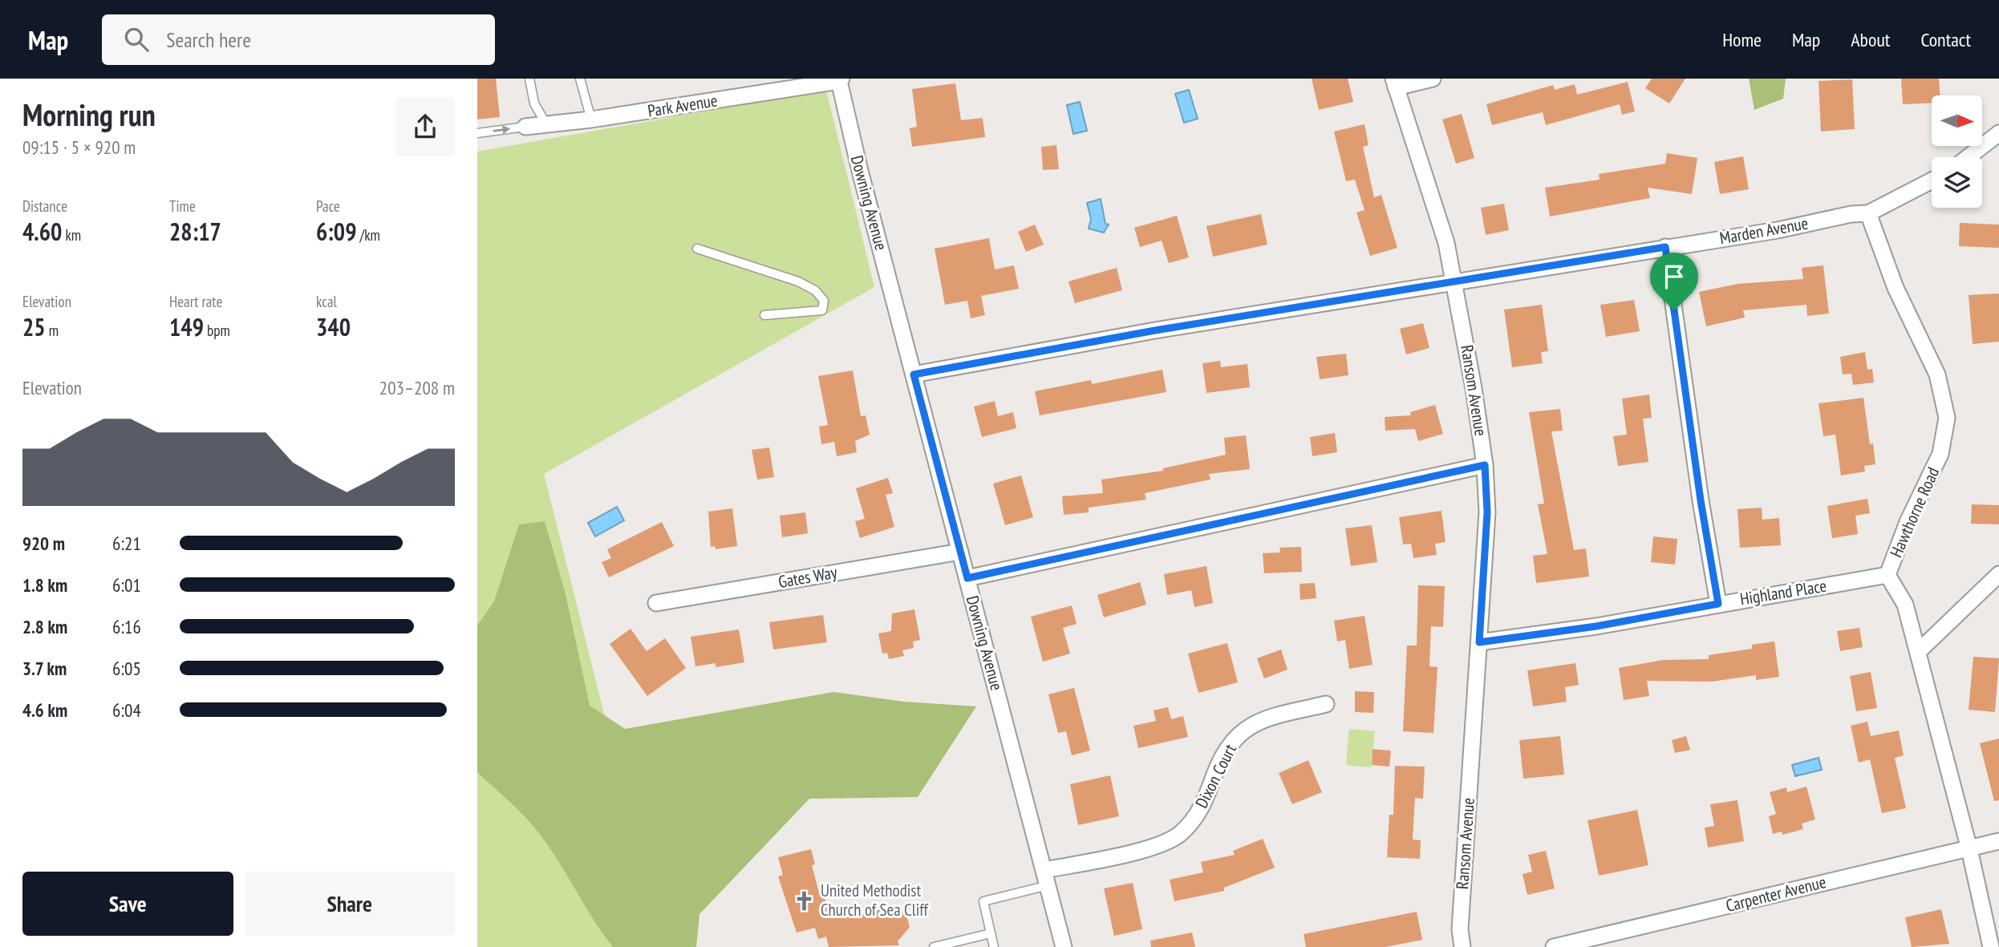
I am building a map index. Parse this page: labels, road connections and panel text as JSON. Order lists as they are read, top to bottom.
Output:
{
  "streets": {
    "street": [
      "Park Avenue",
      "Downing Avenue",
      "Marden Avenue",
      "Ransom Avenue",
      "Hawthorne Road",
      "Gates Way",
      "Highland Place",
      "Dixon Court",
      "Carpenter Avenue"
    ]
  },
  "crossings": [
    ["Park Avenue", "Downing Avenue"],
    ["Downing Avenue", "Marden Avenue"],
    ["Downing Avenue", "Gates Way"],
    ["Downing Avenue", "Dixon Court"],
    ["Marden Avenue", "Ransom Avenue"],
    ["Marden Avenue", "Hawthorne Road"],
    ["Ransom Avenue", "Highland Place"],
    ["Hawthorne Road", "Highland Place"],
    ["Hawthorne Road", "Carpenter Avenue"]
  ],
  "places": {
    "church": ["United Methodist Church of Sea Cliff"]
  },
  "north": "right",
  "page": {
    "header": "Map",
    "search": "Search here",
    "nav": [
      "Home",
      "Map",
      "About",
      "Contact"
    ],
    "heading": ["Morning run", "09:15 · 5 × 920 m"],
    "stats": [
      ["Distance", "4.60 km"],
      ["Time", "28:17"],
      ["Pace", "6:09 /km"],
      ["Elevation", "25 m"],
      ["Heart rate", "149 bpm"],
      ["kcal", "340"]
    ],
    "chart": ["Elevation", "203–208 m"],
    "list": [
      {
        "name": "920 m",
        "note": "6:21"
      },
      {
        "name": "1.8 km",
        "note": "6:01"
      },
      {
        "name": "2.8 km",
        "note": "6:16"
      },
      {
        "name": "3.7 km",
        "note": "6:05"
      },
      {
        "name": "4.6 km",
        "note": "6:04"
      }
    ],
    "buttons": ["Save", "Share"]
  }
}
